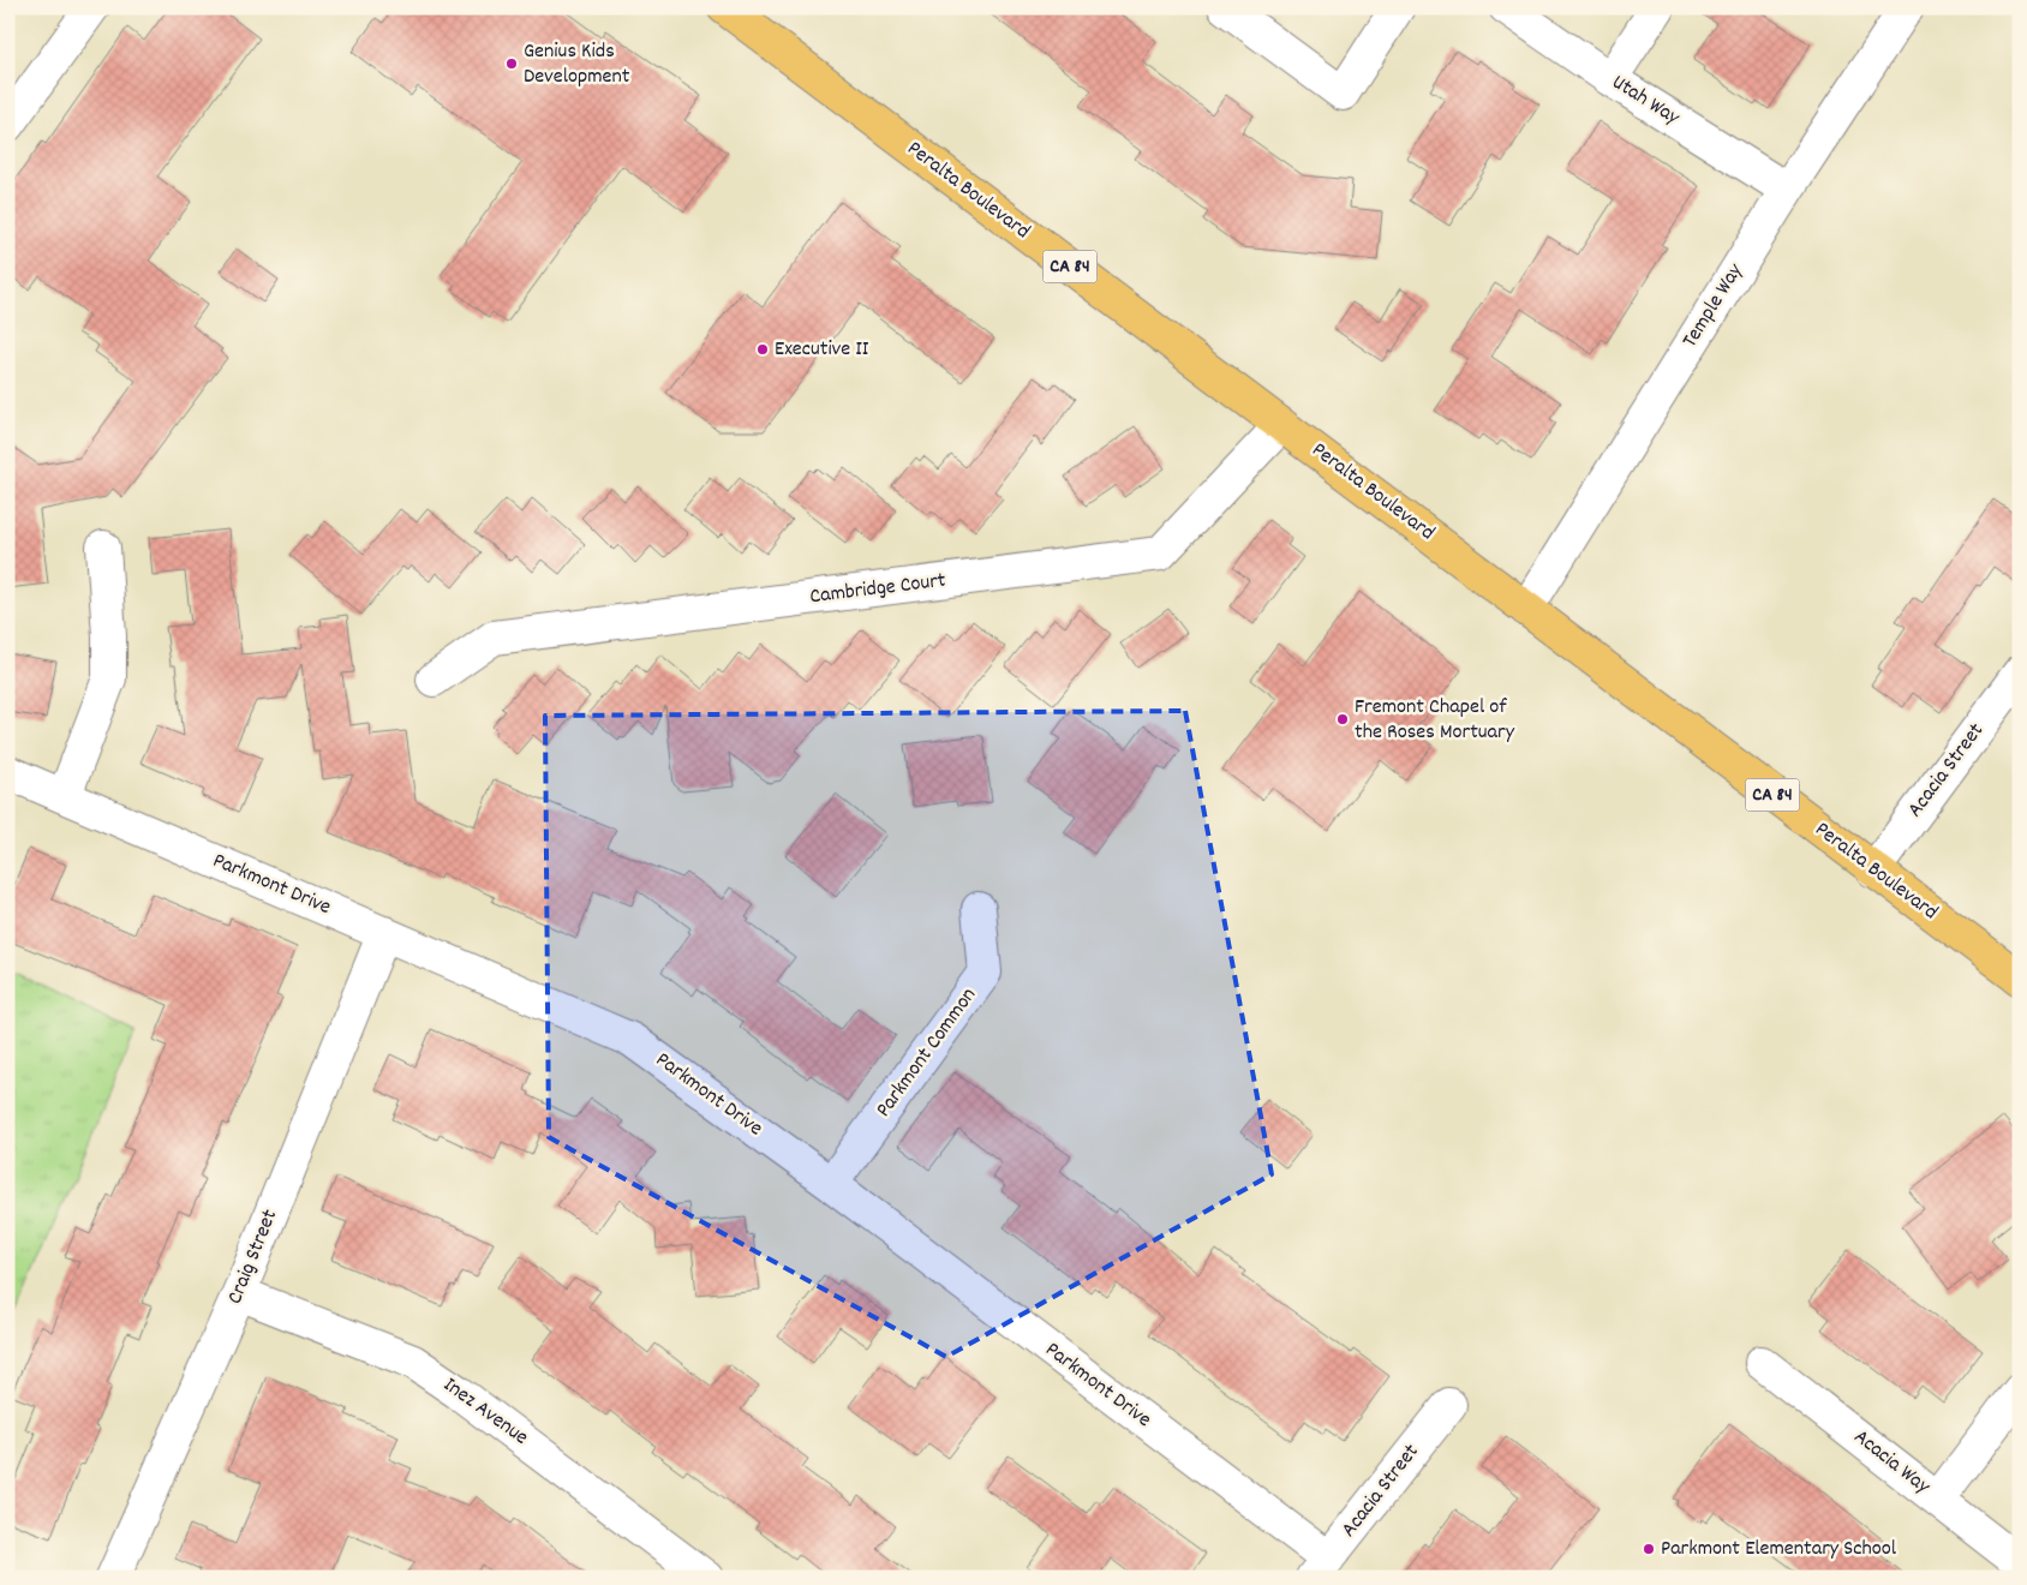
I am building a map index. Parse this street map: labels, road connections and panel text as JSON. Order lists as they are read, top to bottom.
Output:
{
  "streets": {
    "main road": ["Peralta Boulevard", "CA 84"],
    "street": [
      "Utah Way",
      "Temple Way",
      "Cambridge Court",
      "Acacia Street",
      "Parkmont Drive",
      "Parkmont Common",
      "Craig Street",
      "Inez Avenue",
      "Acacia Way"
    ]
  },
  "crossings": [
    ["Utah Way", "Temple Way"],
    ["Peralta Boulevard", "Temple Way"],
    ["Peralta Boulevard", "Cambridge Court"],
    ["Peralta Boulevard", "Acacia Street"],
    ["Acacia Street", "Parkmont Drive"],
    ["Parkmont Drive", "Parkmont Common"],
    ["Parkmont Drive", "Craig Street"],
    ["Craig Street", "Inez Avenue"]
  ],
  "places": [
    "Genius Kids Development",
    "Executive II",
    "Fremont Chapel of the Roses Mortuary",
    "Parkmont Elementary School"
  ]
}
